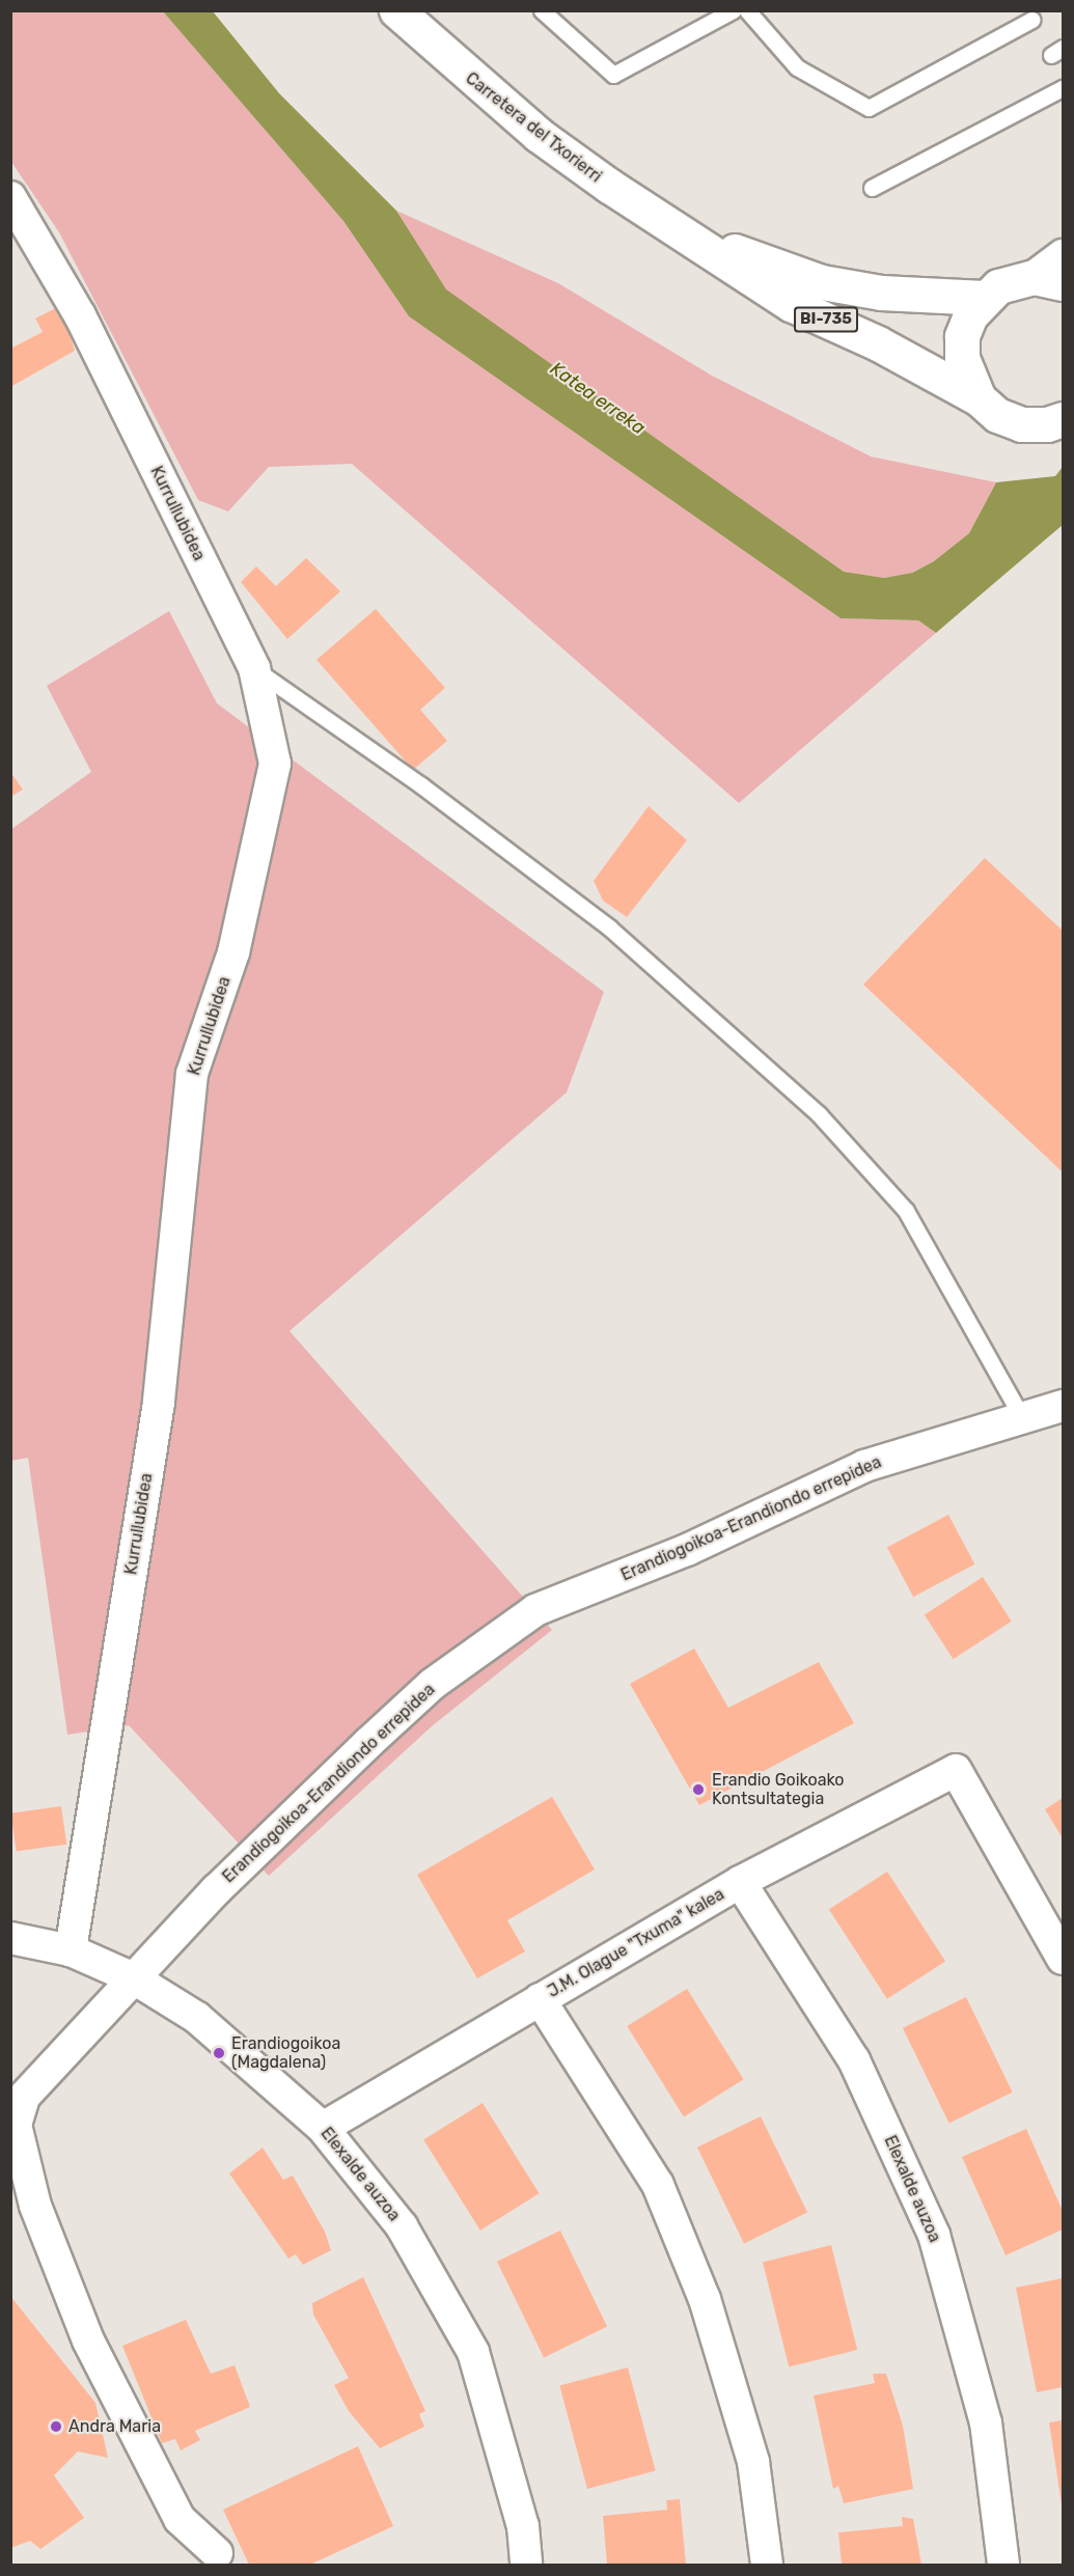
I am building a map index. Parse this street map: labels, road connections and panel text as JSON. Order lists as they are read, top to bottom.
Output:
{
  "streets": {
    "main road": ["Carretera del Txorierri", "BI-735"],
    "street": [
      "Kurrullubidea",
      "Erandiogoikoa-Erandiondo errepidea",
      "J.M. Olague \"Txuma\" kalea",
      "Elexalde auzoa"
    ]
  },
  "crossings": [
    ["Kurrullubidea", "Elexalde auzoa"],
    ["Erandiogoikoa-Erandiondo errepidea", "Elexalde auzoa"],
    ["J.M. Olague \"Txuma\" kalea", "Elexalde auzoa"]
  ],
  "water": ["Katea erreka"],
  "places": ["Erandio Goikoako Kontsultategia", "Erandiogoikoa (Magdalena)", "Andra Maria"]
}
